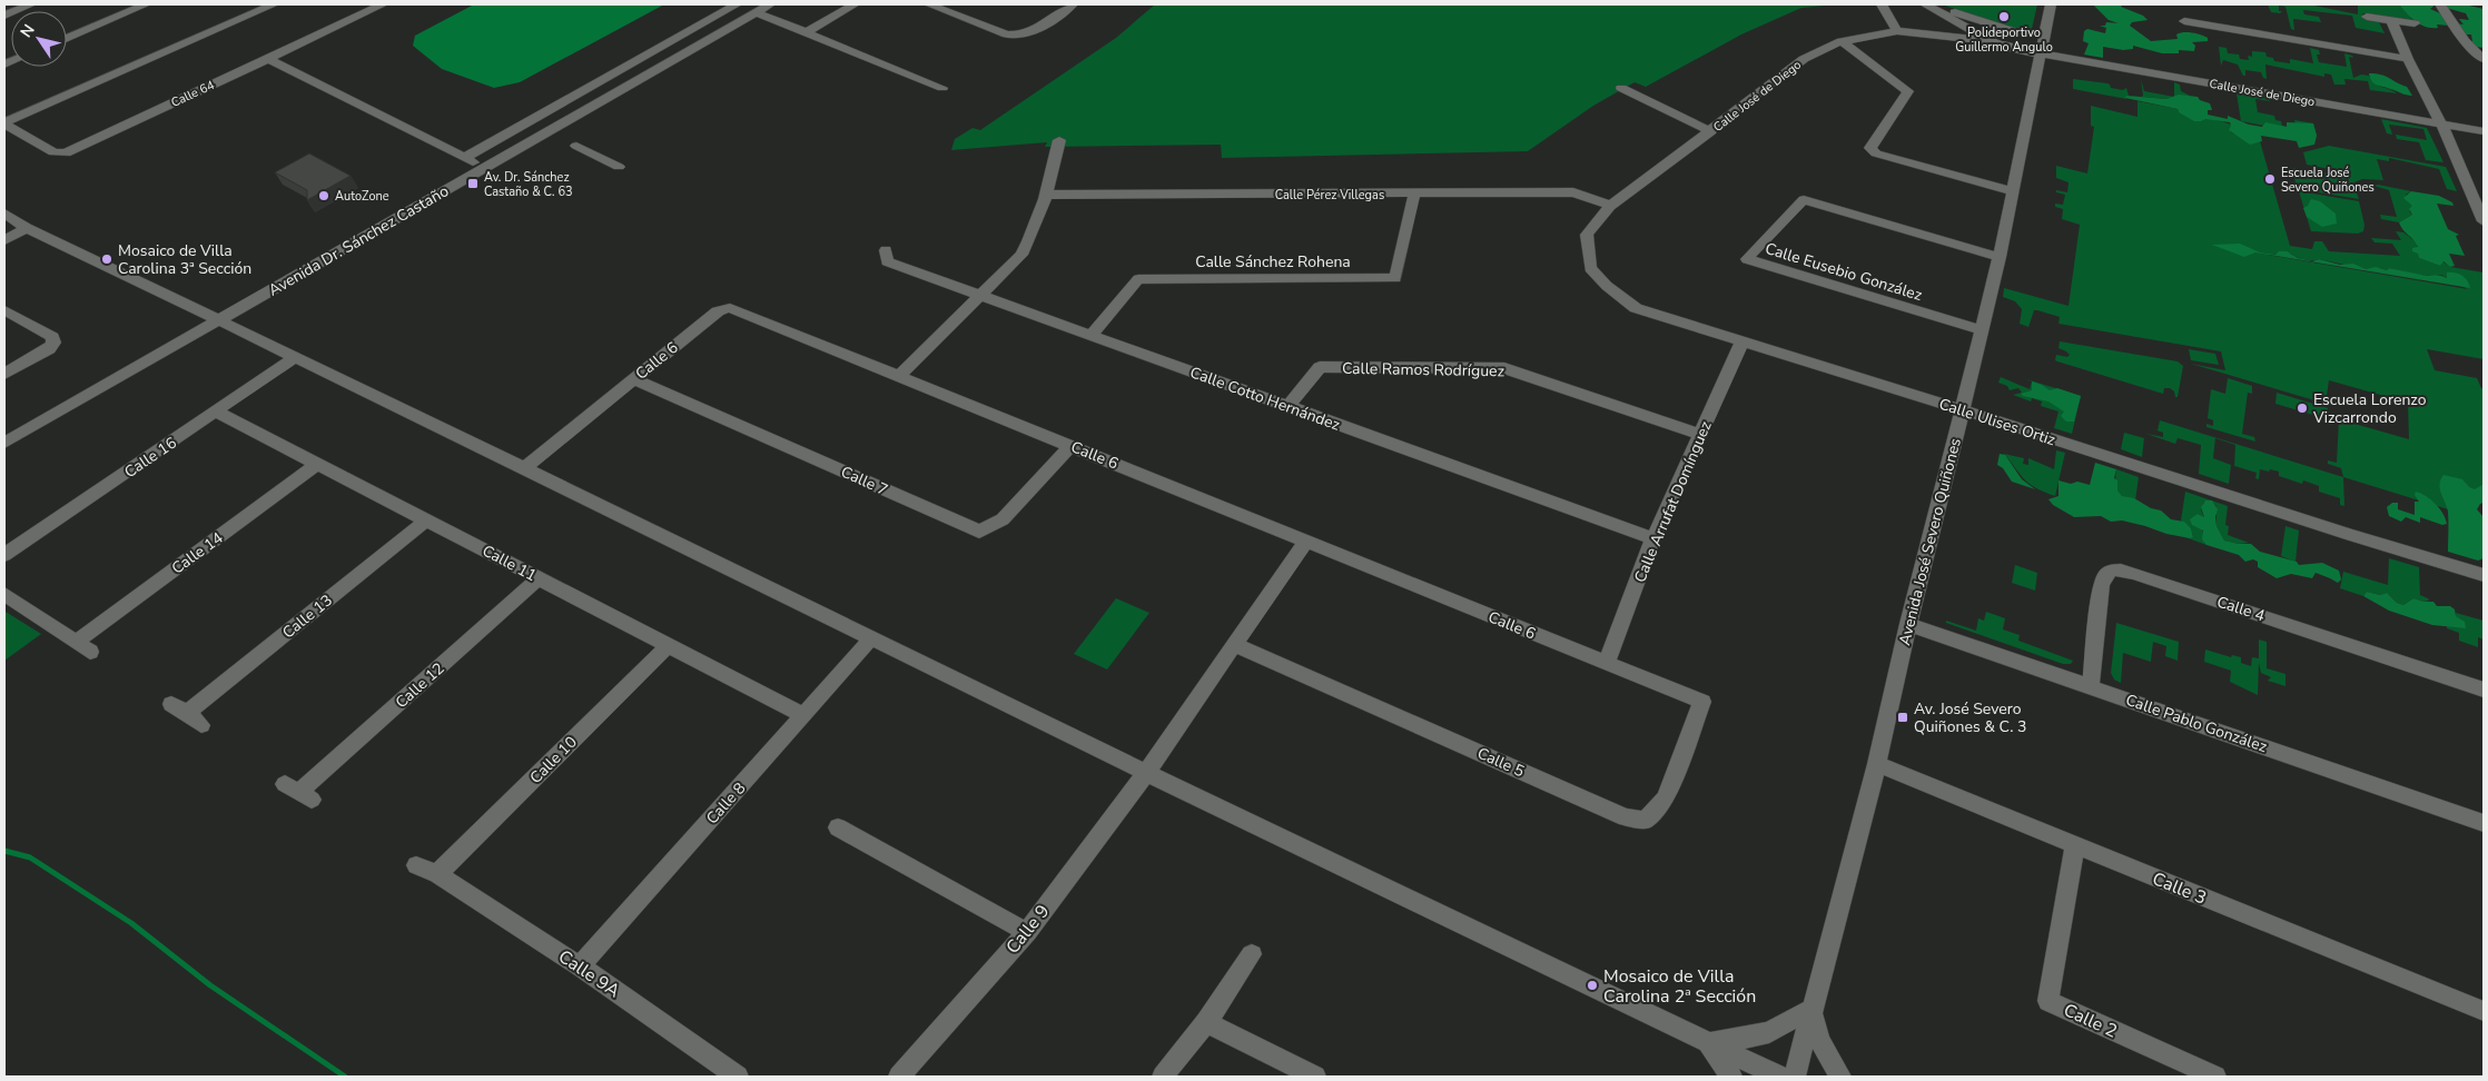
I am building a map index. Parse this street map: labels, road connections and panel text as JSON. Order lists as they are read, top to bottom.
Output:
{
  "streets": {
    "street": [
      "Calle José de Diego",
      "Calle 64",
      "Calle Pérez Villegas",
      "Avenida Dr. Sánchez Castaño",
      "Calle Sánchez Rohena",
      "Calle Eusebio González",
      "Calle 6",
      "Calle Ramos Rodríguez",
      "Calle Cotto Hernández",
      "Calle Ulises Ortiz",
      "Calle 16",
      "Calle 7",
      "Calle Arrufat Domínguez",
      "Avenida José Severo Quiñones",
      "Calle 14",
      "Calle 11",
      "Calle 4",
      "Calle 13",
      "Calle 12",
      "Calle Pablo González",
      "Calle 10",
      "Calle 5",
      "Calle 8",
      "Calle 3",
      "Calle 9",
      "Calle 9A",
      "Calle 2"
    ]
  },
  "crossings": [
    ["Calle José de Diego", "Calle Pérez Villegas"],
    ["Calle José de Diego", "Calle Ulises Ortiz"],
    ["Calle José de Diego", "Avenida José Severo Quiñones"],
    ["Calle Pérez Villegas", "Calle Sánchez Rohena"],
    ["Calle Pérez Villegas", "Calle Ulises Ortiz"],
    ["Calle Sánchez Rohena", "Calle Cotto Hernández"],
    ["Calle Eusebio González", "Avenida José Severo Quiñones"],
    ["Calle 6", "Calle 7"],
    ["Calle 6", "Calle Arrufat Domínguez"],
    ["Calle 6", "Calle 5"],
    ["Calle Ramos Rodríguez", "Calle Cotto Hernández"],
    ["Calle Ramos Rodríguez", "Calle Arrufat Domínguez"],
    ["Calle Cotto Hernández", "Calle Arrufat Domínguez"],
    ["Calle Ulises Ortiz", "Calle Arrufat Domínguez"],
    ["Calle Ulises Ortiz", "Avenida José Severo Quiñones"],
    ["Calle 16", "Calle 11"],
    ["Avenida José Severo Quiñones", "Calle Pablo González"],
    ["Avenida José Severo Quiñones", "Calle 3"],
    ["Calle 14", "Calle 11"],
    ["Calle 11", "Calle 13"],
    ["Calle 11", "Calle 12"],
    ["Calle 11", "Calle 10"],
    ["Calle 11", "Calle 8"],
    ["Calle 4", "Calle Pablo González"],
    ["Calle 10", "Calle 9A"],
    ["Calle 8", "Calle 9A"],
    ["Calle 3", "Calle 2"]
  ],
  "places": {
    "other": [
      "Polideportivo Guillermo Angulo",
      "Escuela José Severo Quiñones",
      "AutoZone",
      "Mosaico de Villa Carolina 3ª Sección",
      "Escuela Lorenzo Vizcarrondo",
      "Mosaico de Villa Carolina 2ª Sección"
    ],
    "transit": ["Av. Dr. Sánchez Castaño & C. 63", "Av. José Severo Quiñones & C. 3"]
  },
  "north": "top left"
}
